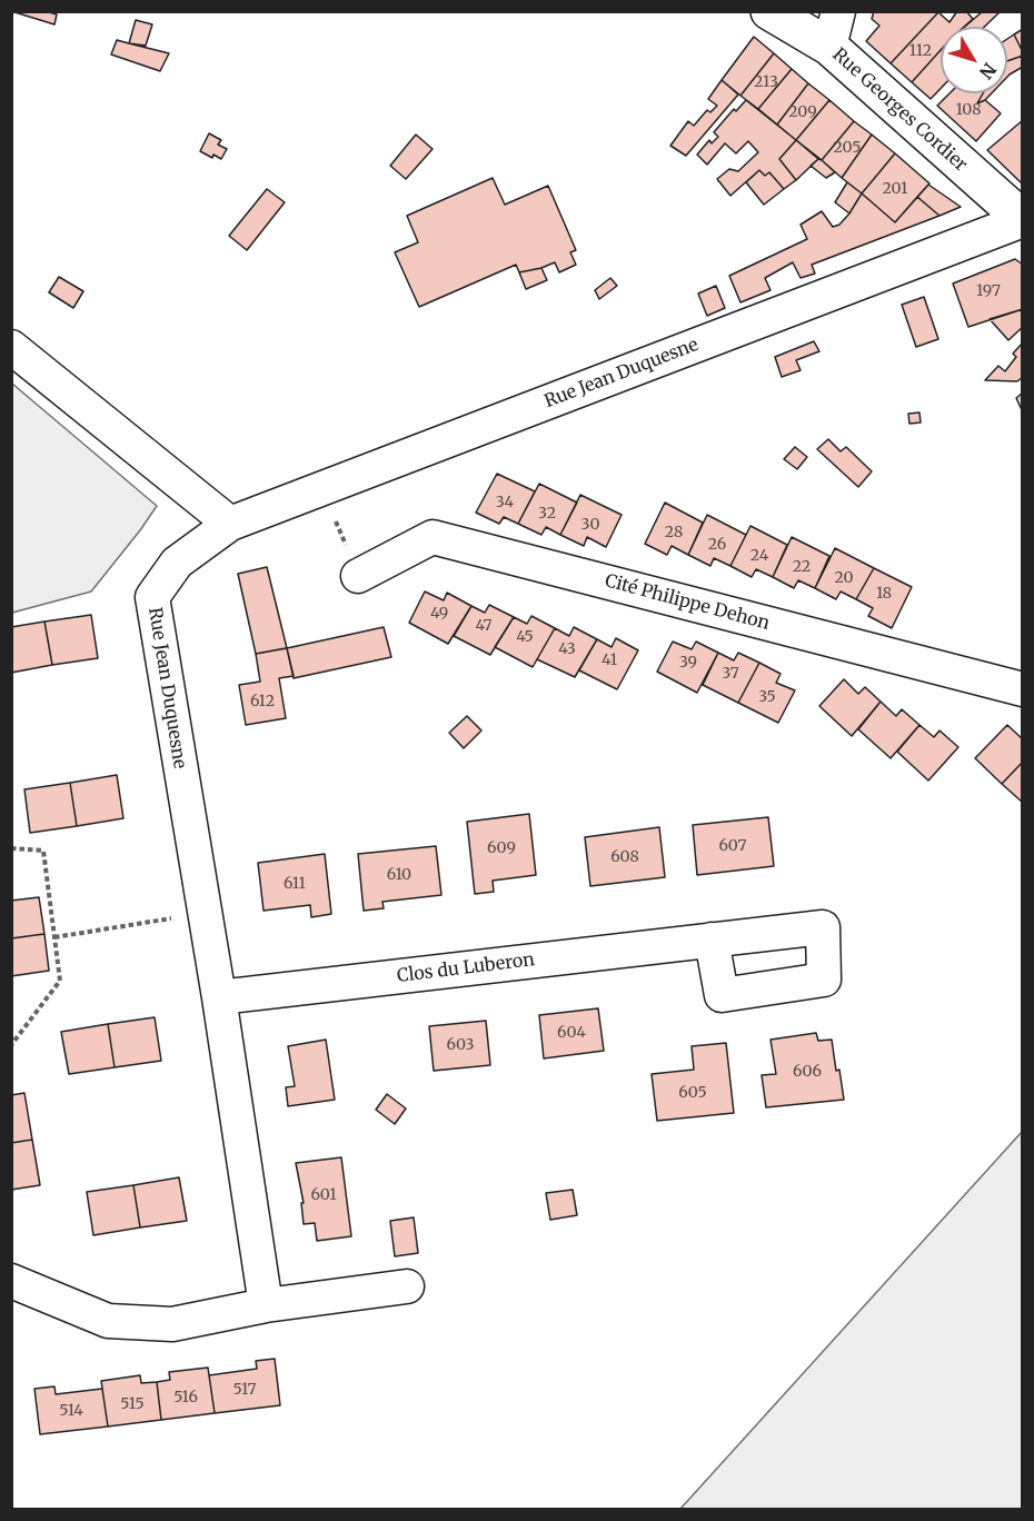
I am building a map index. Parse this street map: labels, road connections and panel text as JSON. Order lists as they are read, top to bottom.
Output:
{
  "streets": {
    "street": [
      "Rue Georges Cordier",
      "Rue Jean Duquesne",
      "Cité Philippe Dehon",
      "Clos du Luberon"
    ]
  },
  "crossings": [
    ["Rue Georges Cordier", "Rue Jean Duquesne"],
    ["Rue Jean Duquesne", "Clos du Luberon"]
  ],
  "house_numbers": [
    "112",
    "213",
    "108",
    "209",
    "205",
    "201",
    "197",
    "34",
    "32",
    "30",
    "28",
    "26",
    "24",
    "22",
    "20",
    "18",
    "49",
    "47",
    "45",
    "43",
    "41",
    "39",
    "37",
    "35",
    "612",
    "607",
    "609",
    "608",
    "610",
    "611",
    "604",
    "603",
    "606",
    "605",
    "601",
    "517",
    "516",
    "515",
    "514"
  ],
  "north": "bottom right"
}
